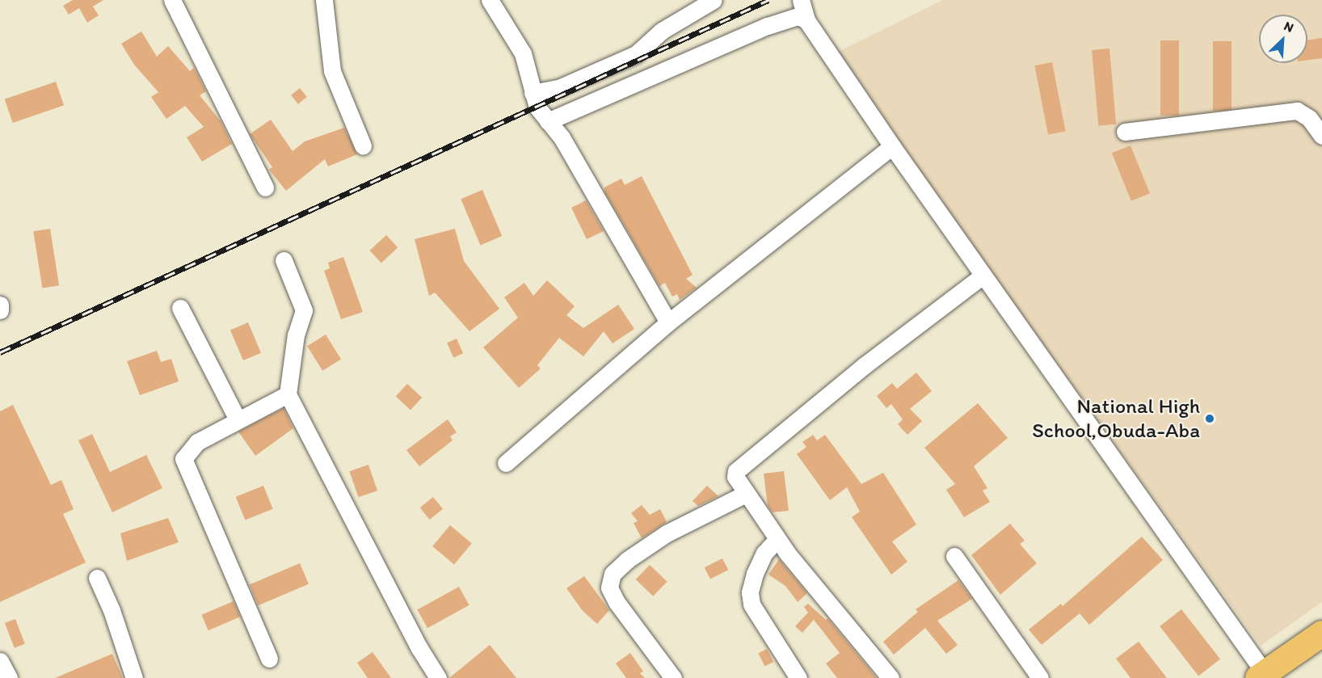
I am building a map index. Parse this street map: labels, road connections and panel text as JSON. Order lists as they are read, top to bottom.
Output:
{
  "places": ["National High School,Obuda-Aba"],
  "north": "top right"
}
